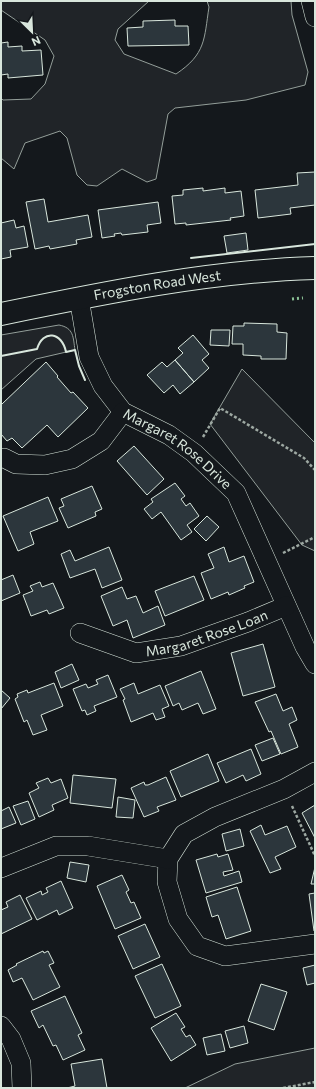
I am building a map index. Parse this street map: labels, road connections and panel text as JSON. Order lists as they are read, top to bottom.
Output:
{
  "streets": {
    "main road": ["Frogston Road West"],
    "street": ["Margaret Rose Drive", "Margaret Rose Loan"]
  },
  "crossings": [
    ["Frogston Road West", "Margaret Rose Drive"],
    ["Margaret Rose Drive", "Margaret Rose Loan"]
  ],
  "north": "bottom right"
}
